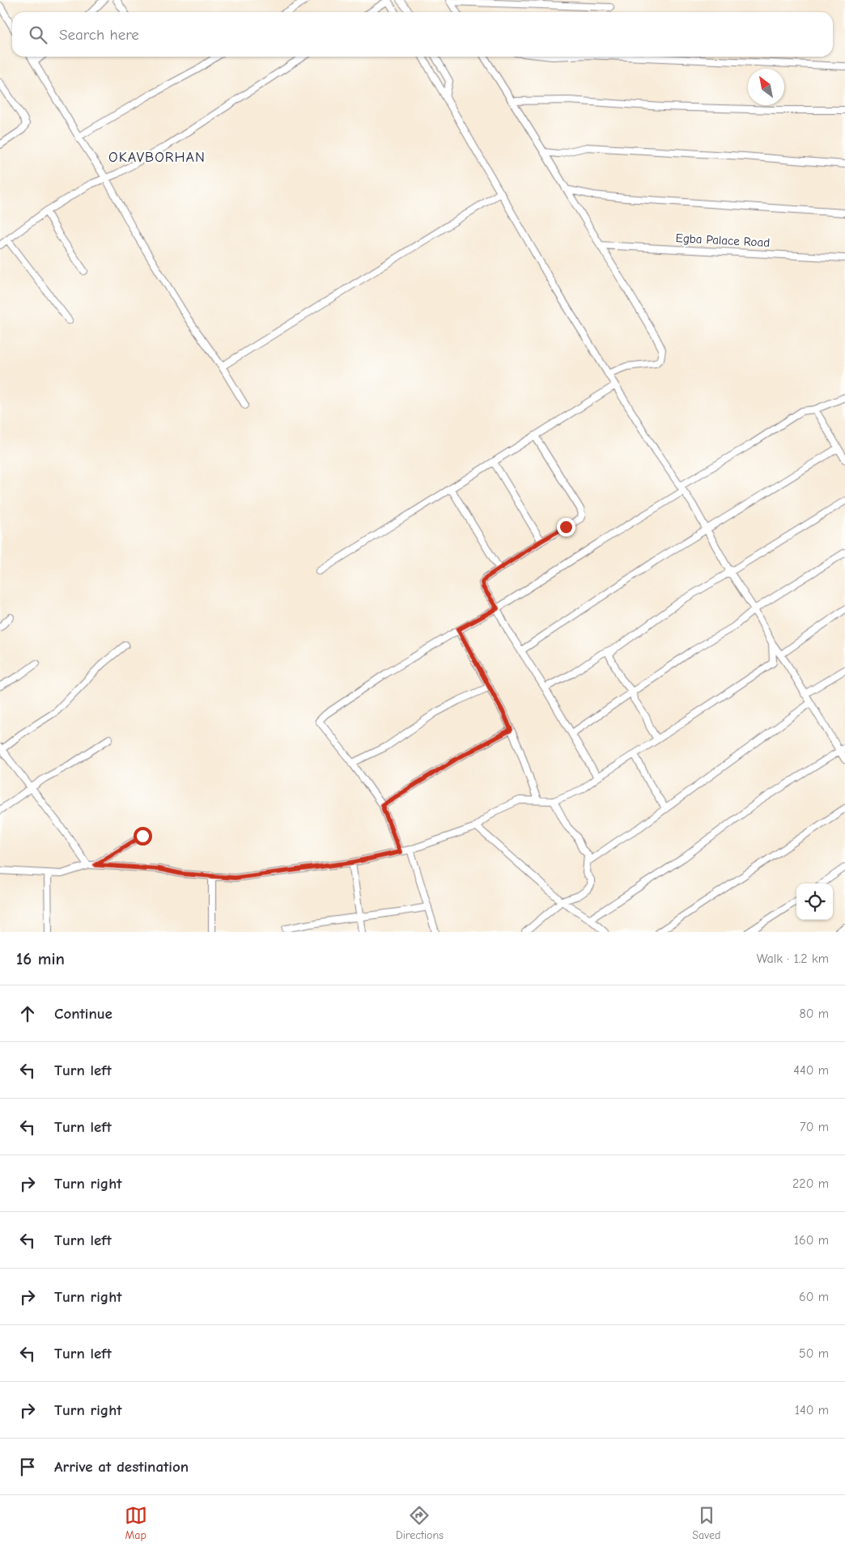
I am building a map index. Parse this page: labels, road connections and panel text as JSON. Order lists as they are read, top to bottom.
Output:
{
  "streets": {
    "street": ["Egba Palace Road"]
  },
  "districts": ["OKAVBORHAN"],
  "north": "top left",
  "page": {
    "search": "Search here",
    "heading": ["16 min", "Walk · 1.2 km"],
    "list": [
      ["Continue", "80 m"],
      ["Turn left", "440 m"],
      ["Turn left", "70 m"],
      ["Turn right", "220 m"],
      ["Turn left", "160 m"],
      ["Turn right", "60 m"],
      ["Turn left", "50 m"],
      ["Turn right", "140 m"],
      "Arrive at destination"
    ],
    "nav": ["Map", "Directions", "Saved"]
  }
}
